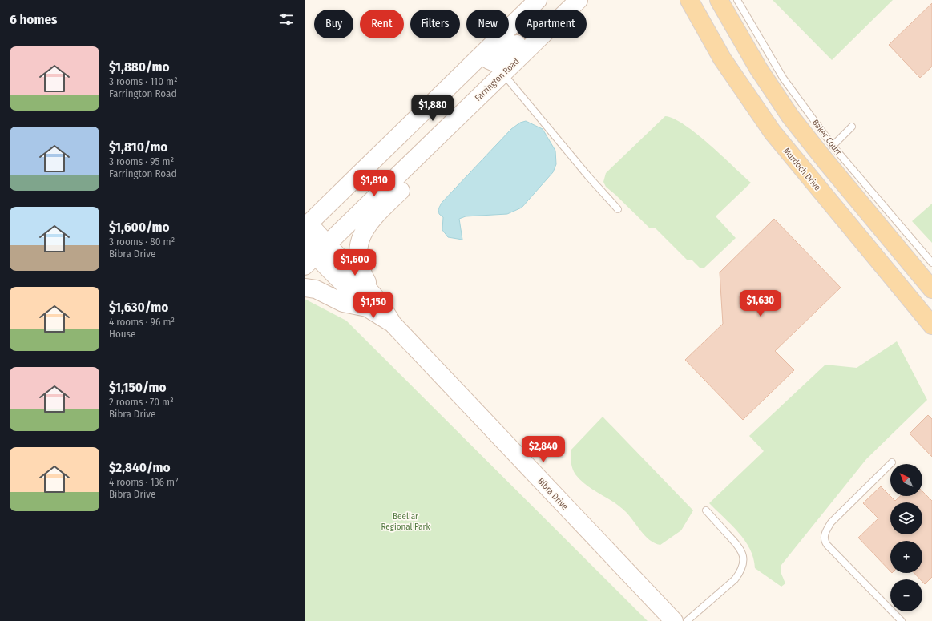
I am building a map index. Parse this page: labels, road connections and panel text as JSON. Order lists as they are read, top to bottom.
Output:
{
  "streets": {
    "main road": ["Farrington Road", "Murdoch Drive", "Bibra Drive"],
    "lane": ["Baker Court"]
  },
  "crossings": [
    ["Farrington Road", "Bibra Drive"]
  ],
  "parks": ["Beeliar Regional Park"],
  "north": "top left",
  "page": {
    "heading": "6 homes",
    "chip": [
      "Buy",
      "Rent",
      "Filters",
      "New",
      "Apartment"
    ],
    "list": [
      {
        "name": "$1,880/mo",
        "note": "3 rooms · 110 m² · Farrington Road"
      },
      {
        "name": "$1,810/mo",
        "note": "3 rooms · 95 m² · Farrington Road"
      },
      {
        "name": "$1,600/mo",
        "note": "3 rooms · 80 m² · Bibra Drive"
      },
      {
        "name": "$1,630/mo",
        "note": "4 rooms · 96 m² · House"
      },
      {
        "name": "$1,150/mo",
        "note": "2 rooms · 70 m² · Bibra Drive"
      },
      {
        "name": "$2,840/mo",
        "note": "4 rooms · 136 m² · Bibra Drive"
      }
    ],
    "price": [
      "$1,880",
      "$1,810",
      "$1,600",
      "$1,630",
      "$1,150",
      "$2,840"
    ],
    "map_buttons": ["+", "−"]
  }
}
